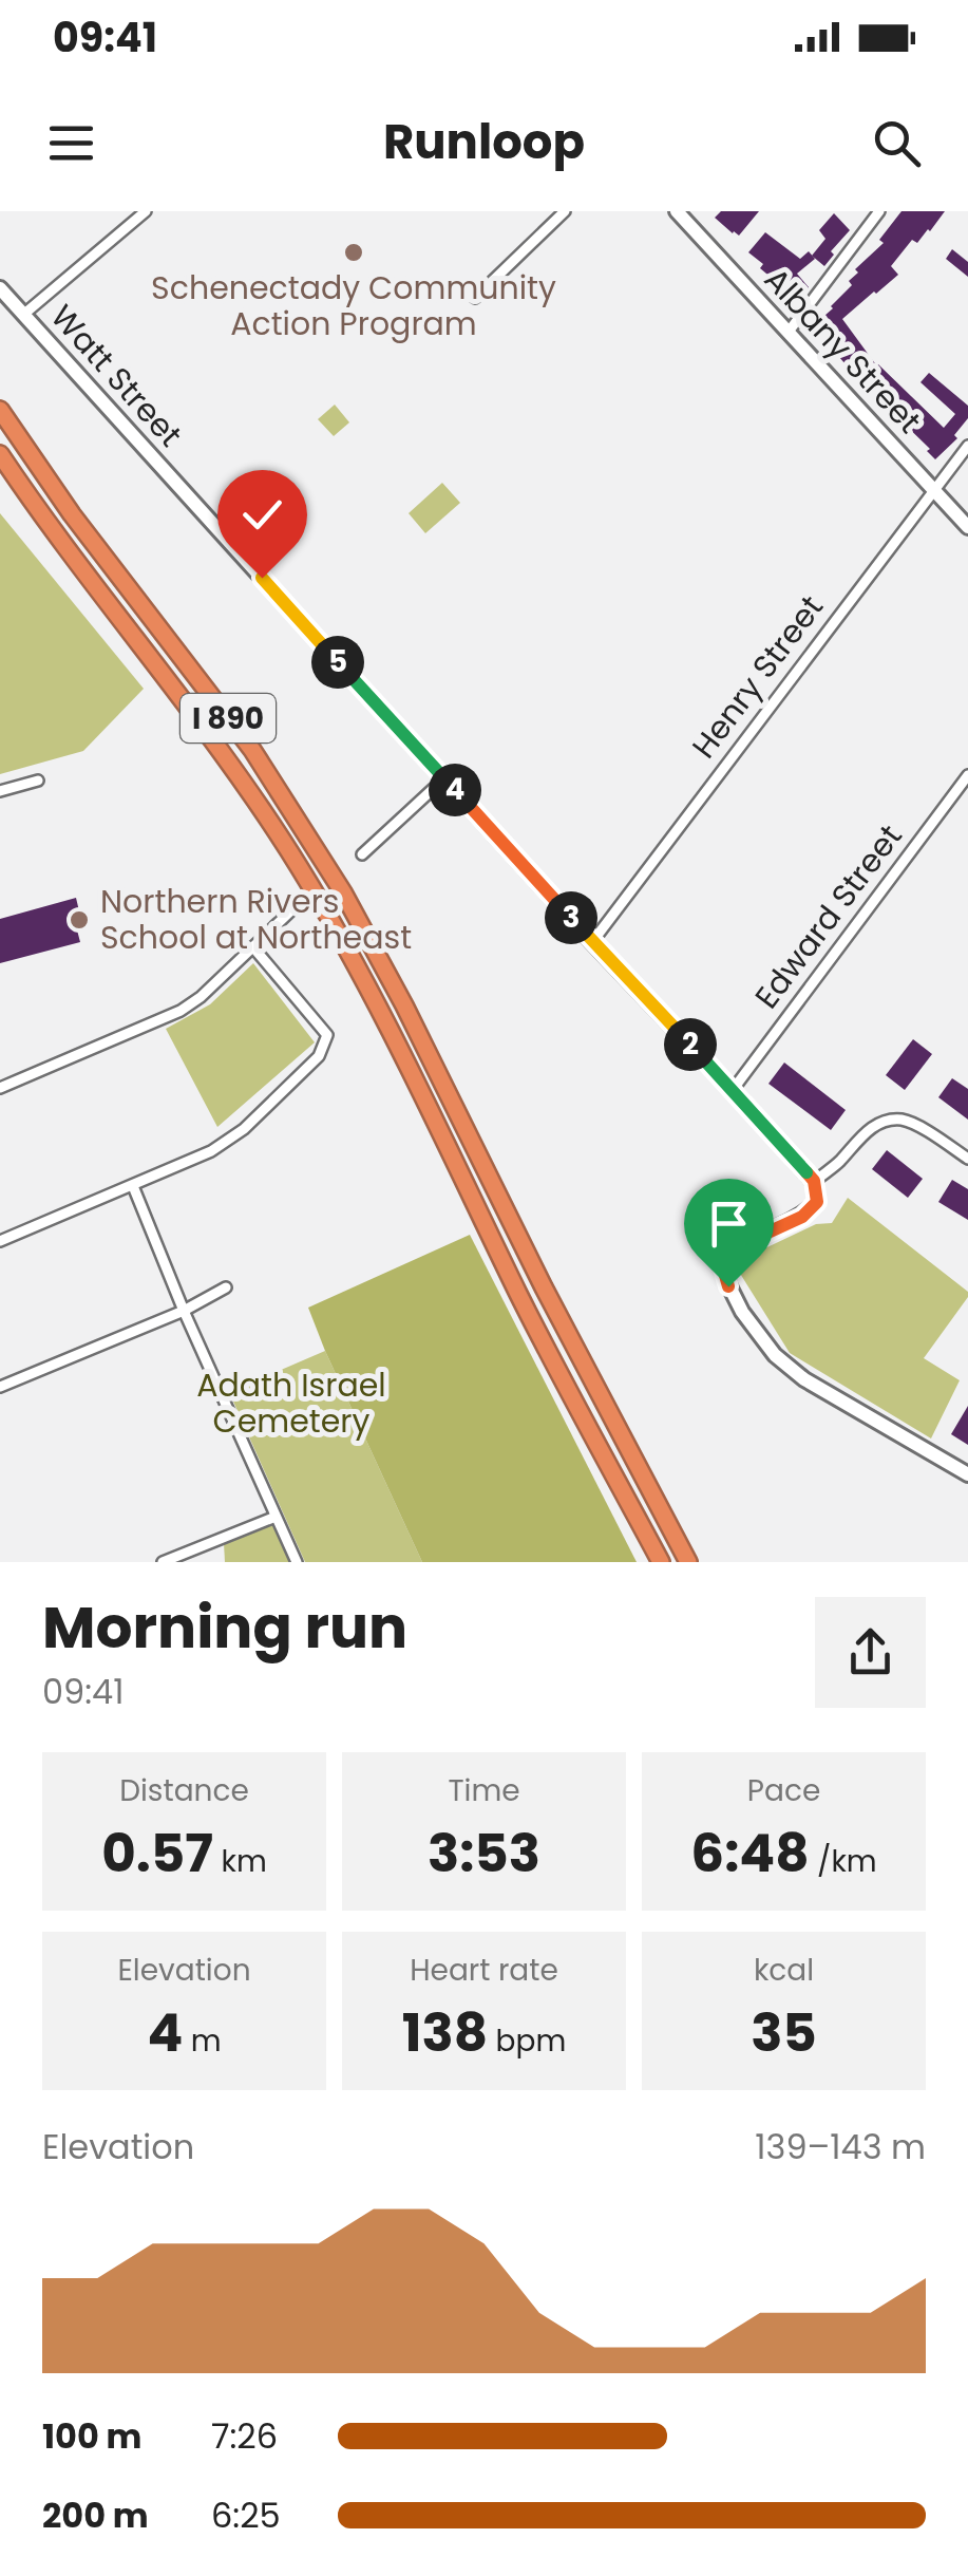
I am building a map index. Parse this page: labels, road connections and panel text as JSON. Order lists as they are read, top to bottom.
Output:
{
  "streets": {
    "highway": ["I 890"],
    "street": [
      "Albany Street",
      "Watt Street",
      "Henry Street",
      "Edward Street"
    ]
  },
  "crossings": [
    ["Albany Street", "Henry Street"],
    ["Watt Street", "Henry Street"],
    ["Watt Street", "Edward Street"]
  ],
  "parks": ["Adath Israel Cemetery"],
  "places": ["Schenectady Community Action Program", "Northern Rivers School at Northeast"],
  "page": {
    "status": "09:41",
    "header": "Runloop",
    "pins": [
      "5",
      "4",
      "3",
      "2"
    ],
    "heading": ["Morning run", "09:41"],
    "stats": [
      ["Distance", "0.57 km"],
      ["Time", "3:53"],
      ["Pace", "6:48 /km"],
      ["Elevation", "4 m"],
      ["Heart rate", "138 bpm"],
      ["kcal", "35"]
    ],
    "chart": ["Elevation", "139–143 m"],
    "list": [
      {
        "name": "100 m",
        "note": "7:26"
      },
      {
        "name": "200 m",
        "note": "6:25"
      }
    ]
  }
}
